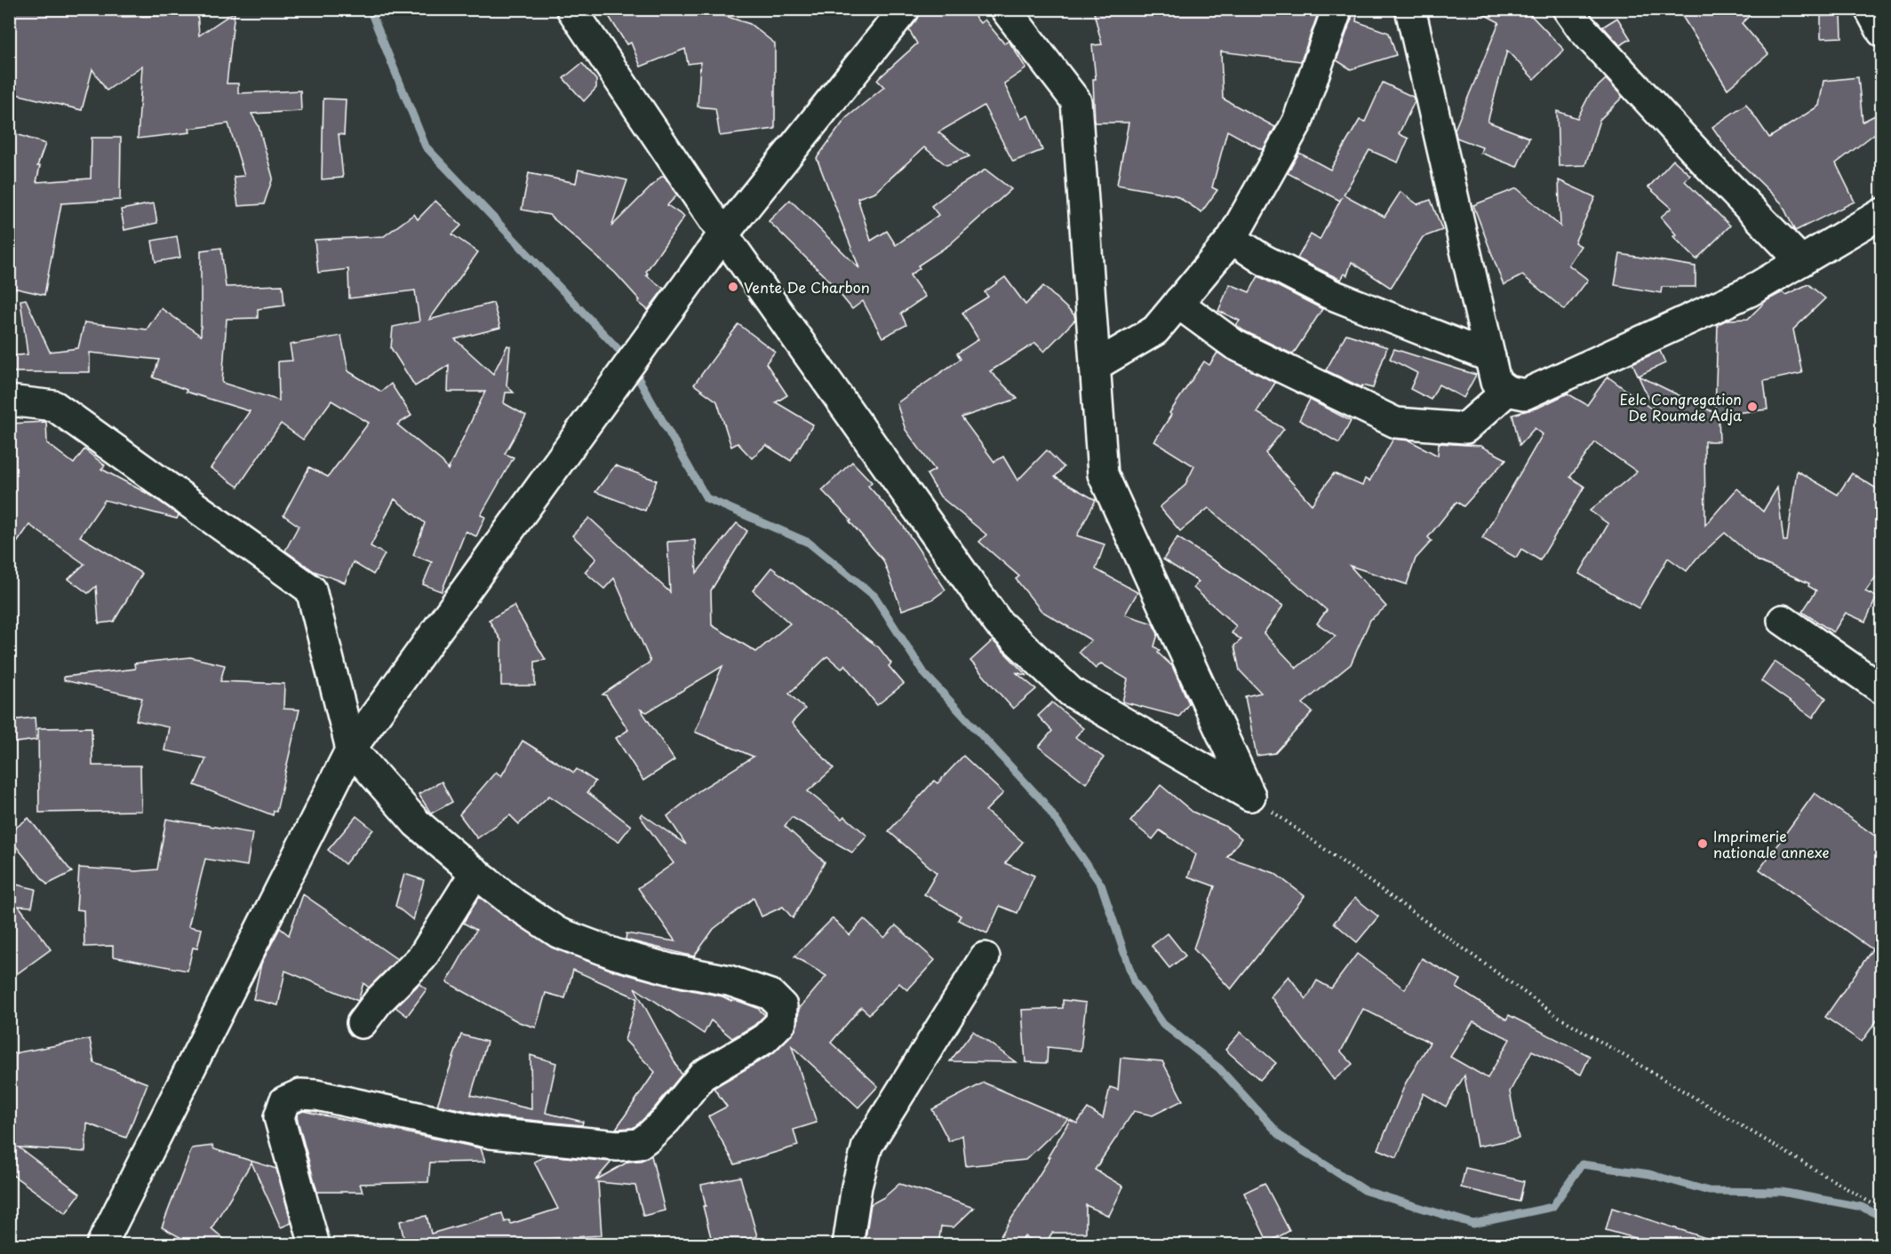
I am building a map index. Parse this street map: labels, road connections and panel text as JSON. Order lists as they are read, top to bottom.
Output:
{
  "places": ["Vente De Charbon", "Eelc Congregation De Roumde Adja", "Imprimerie nationale annexe"]
}
